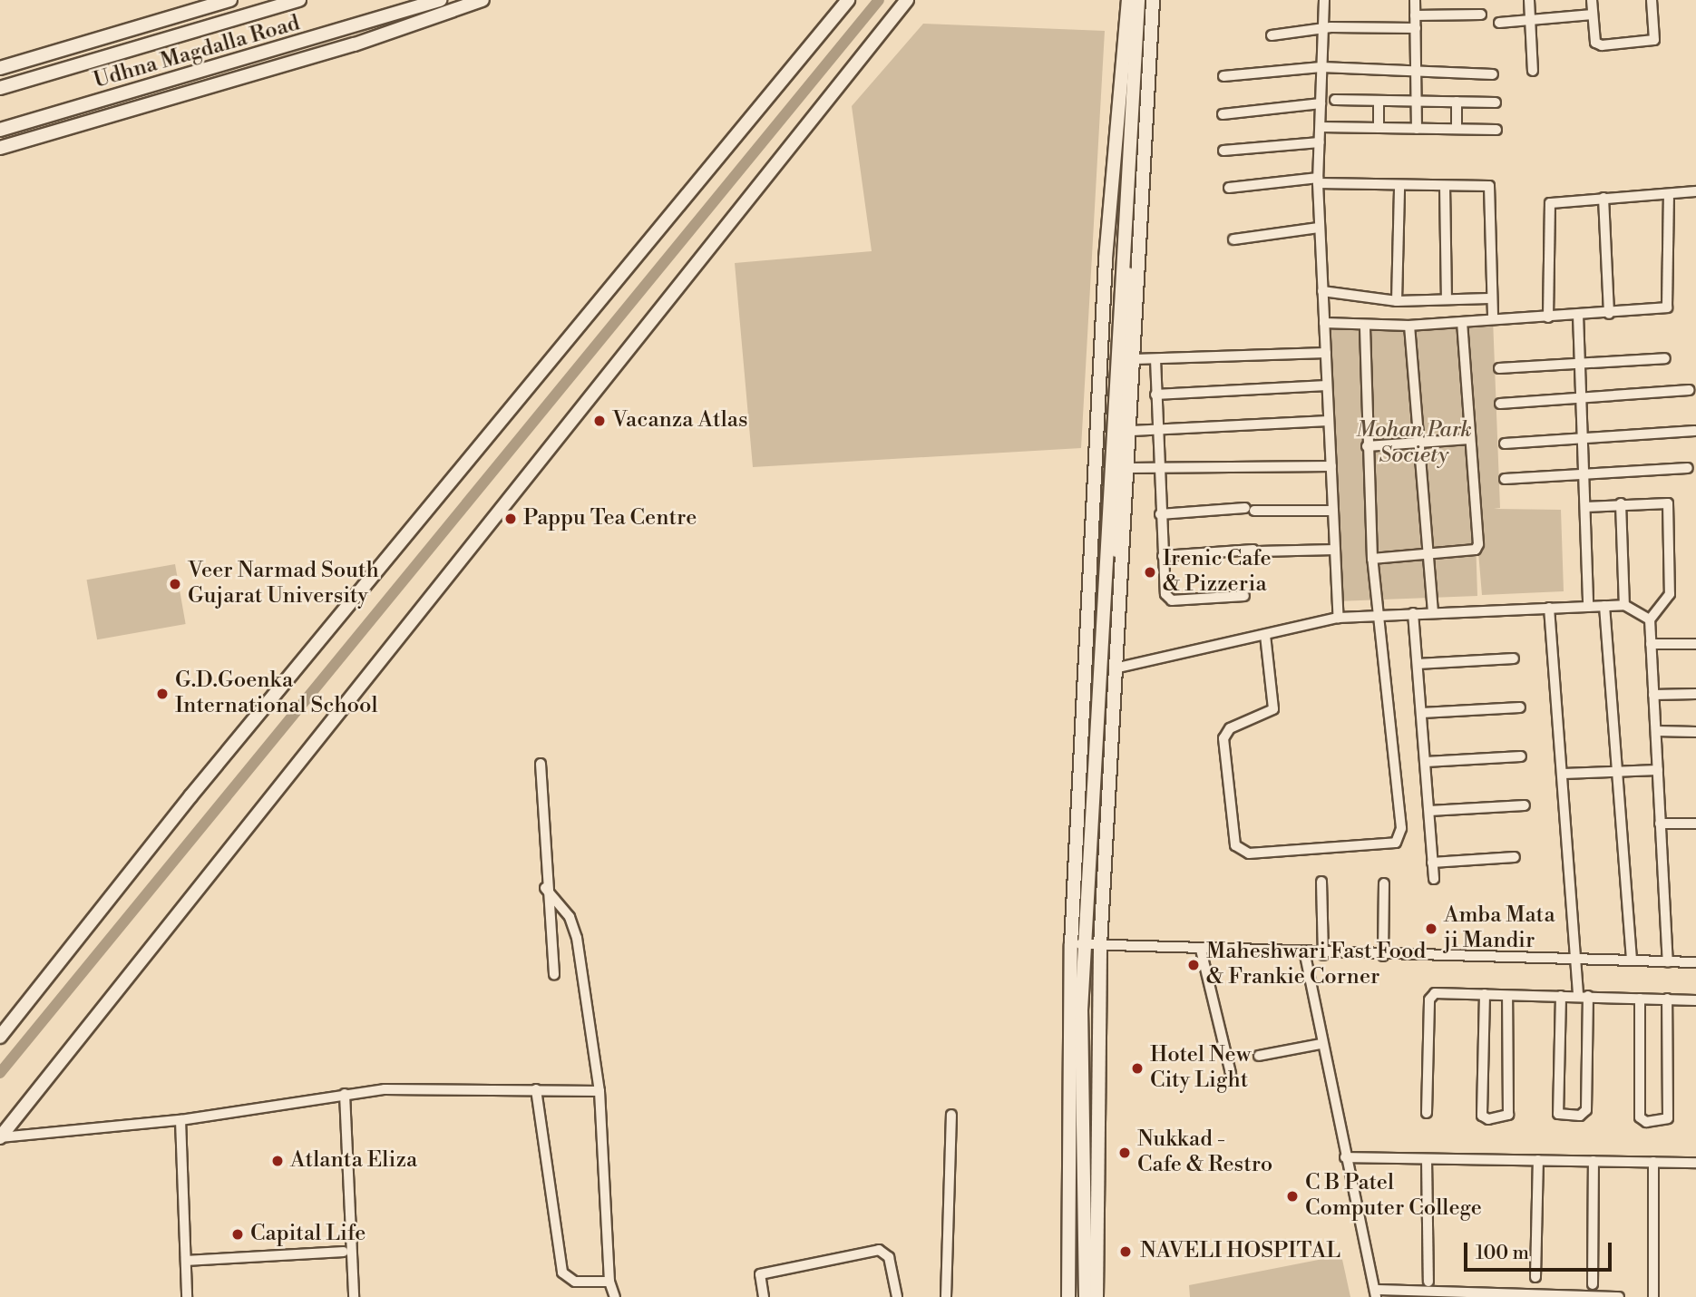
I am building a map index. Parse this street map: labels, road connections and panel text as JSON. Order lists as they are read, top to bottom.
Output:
{
  "streets": {
    "main road": ["Udhna Magdalla Road"]
  },
  "parks": ["Mohan Park Society"],
  "places": [
    "Vacanza Atlas",
    "Pappu Tea Centre",
    "Irenic Cafe & Pizzeria",
    "Veer Narmad South Gujarat University",
    "G.D.Goenka International School",
    "Amba Mata ji Mandir",
    "Maheshwari Fast Food & Frankie Corner",
    "Hotel New City Light",
    "Nukkad - Cafe & Restro",
    "Atlanta Eliza",
    "C B Patel Computer College",
    "Capital Life",
    "NAVELI HOSPITAL"
  ],
  "scale_bar": "100 m"
}
